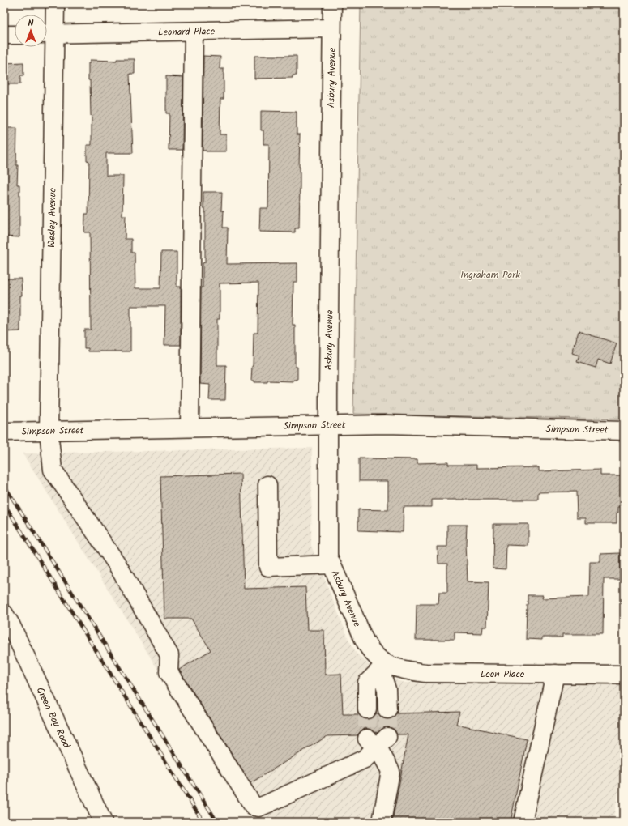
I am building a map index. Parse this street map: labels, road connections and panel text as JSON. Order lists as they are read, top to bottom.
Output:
{
  "streets": {
    "street": [
      "Leonard Place",
      "Asbury Avenue",
      "Wesley Avenue",
      "Simpson Street",
      "Leon Place",
      "Green Bay Road"
    ]
  },
  "crossings": [
    ["Leonard Place", "Asbury Avenue"],
    ["Leonard Place", "Wesley Avenue"],
    ["Asbury Avenue", "Simpson Street"],
    ["Asbury Avenue", "Leon Place"],
    ["Wesley Avenue", "Simpson Street"]
  ],
  "parks": ["Ingraham Park"],
  "north": "top"
}
